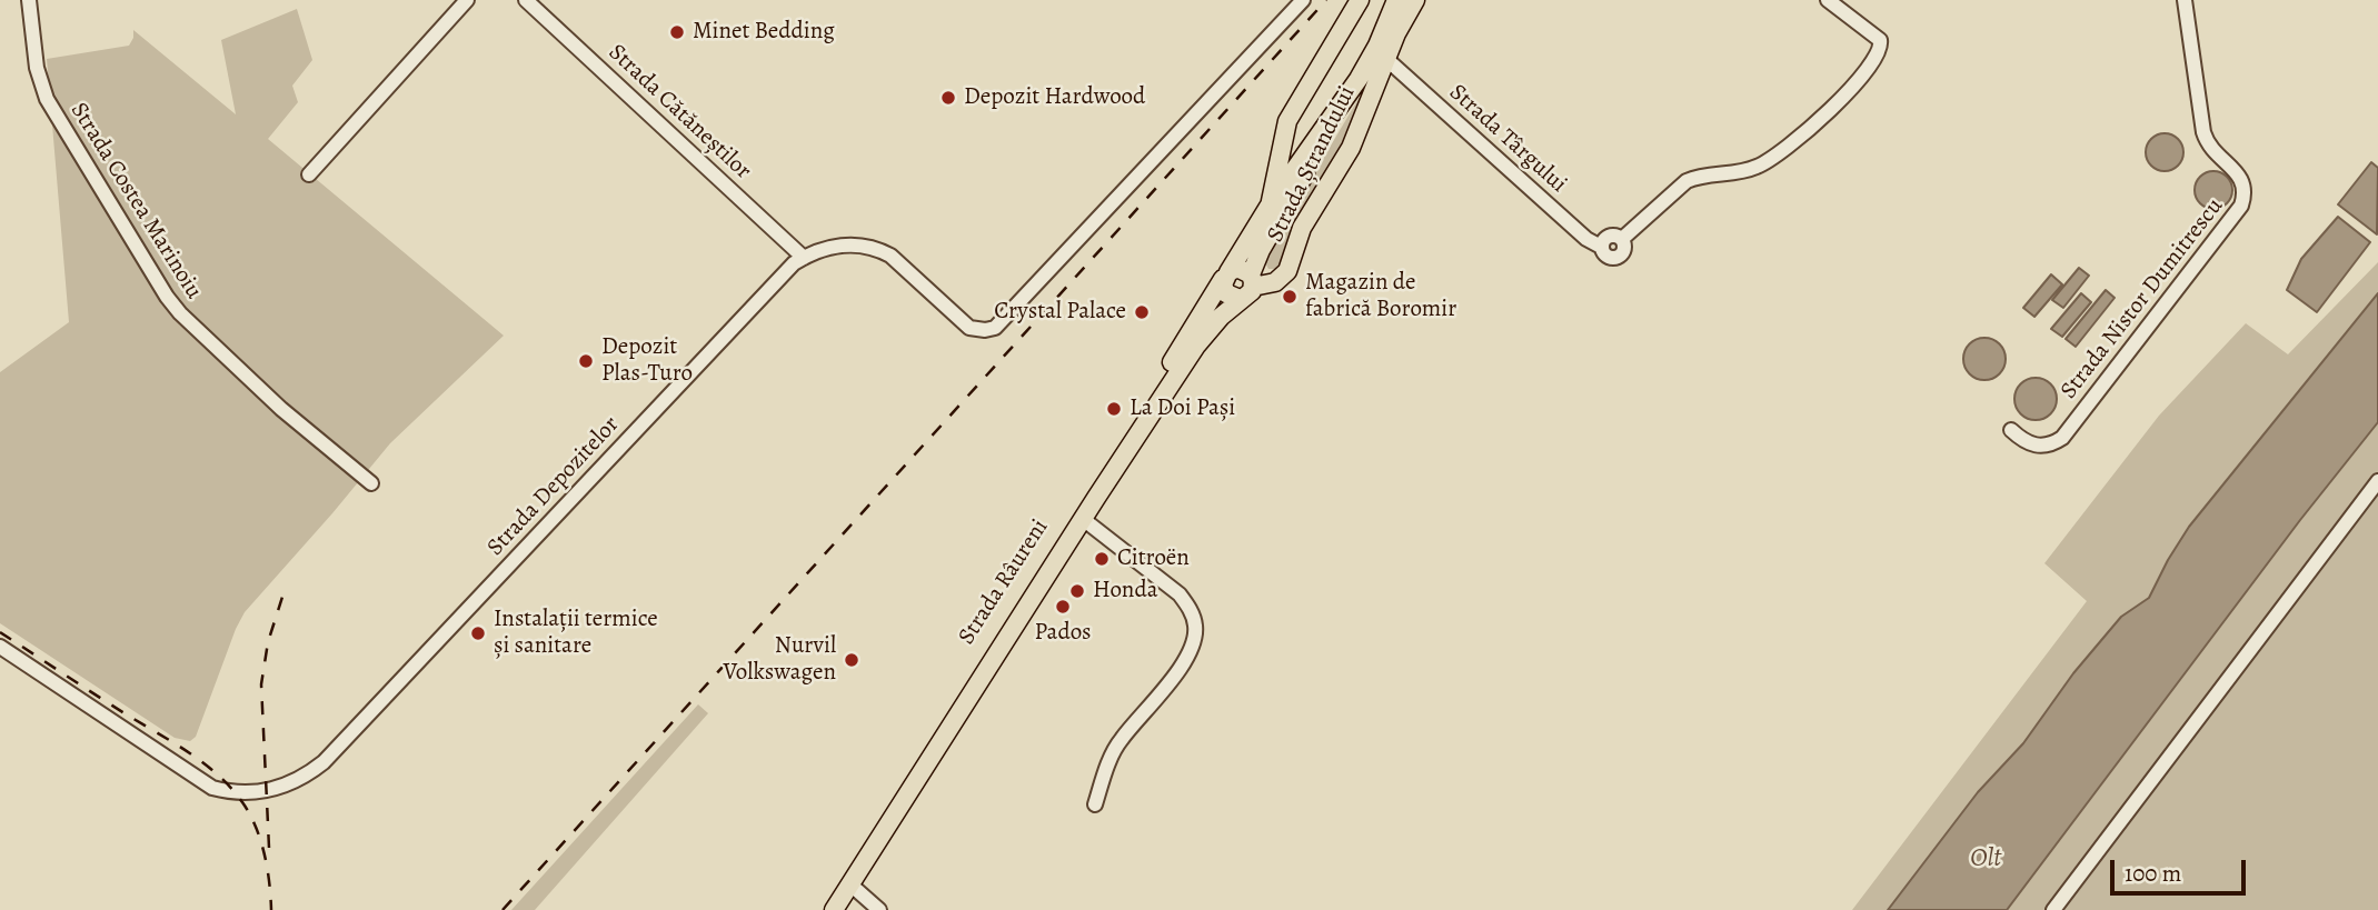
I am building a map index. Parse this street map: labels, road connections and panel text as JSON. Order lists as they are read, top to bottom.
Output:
{
  "streets": {
    "main road": ["Strada Ștrandului", "Strada Râureni"],
    "street": [
      "Strada Cătăneștilor",
      "Strada Târgului",
      "Strada Costea Marinoiu",
      "Strada Nistor Dumitrescu",
      "Strada Depozitelor"
    ]
  },
  "crossings": [
    ["Strada Cătăneștilor", "Strada Depozitelor"],
    ["Strada Târgului", "Strada Ștrandului"],
    ["Strada Ștrandului", "Strada Râureni"]
  ],
  "water": ["Olt"],
  "places": [
    "Minet Bedding",
    "Depozit Hardwood",
    "Magazin de fabrică Boromir",
    "Crystal Palace",
    "Depozit Plas-Turo",
    "La Doi Pași",
    "Citroën",
    "Honda",
    "Pados",
    "Instalații termice și sanitare",
    "Nurvil Volkswagen"
  ],
  "scale_bar": "100 m"
}
